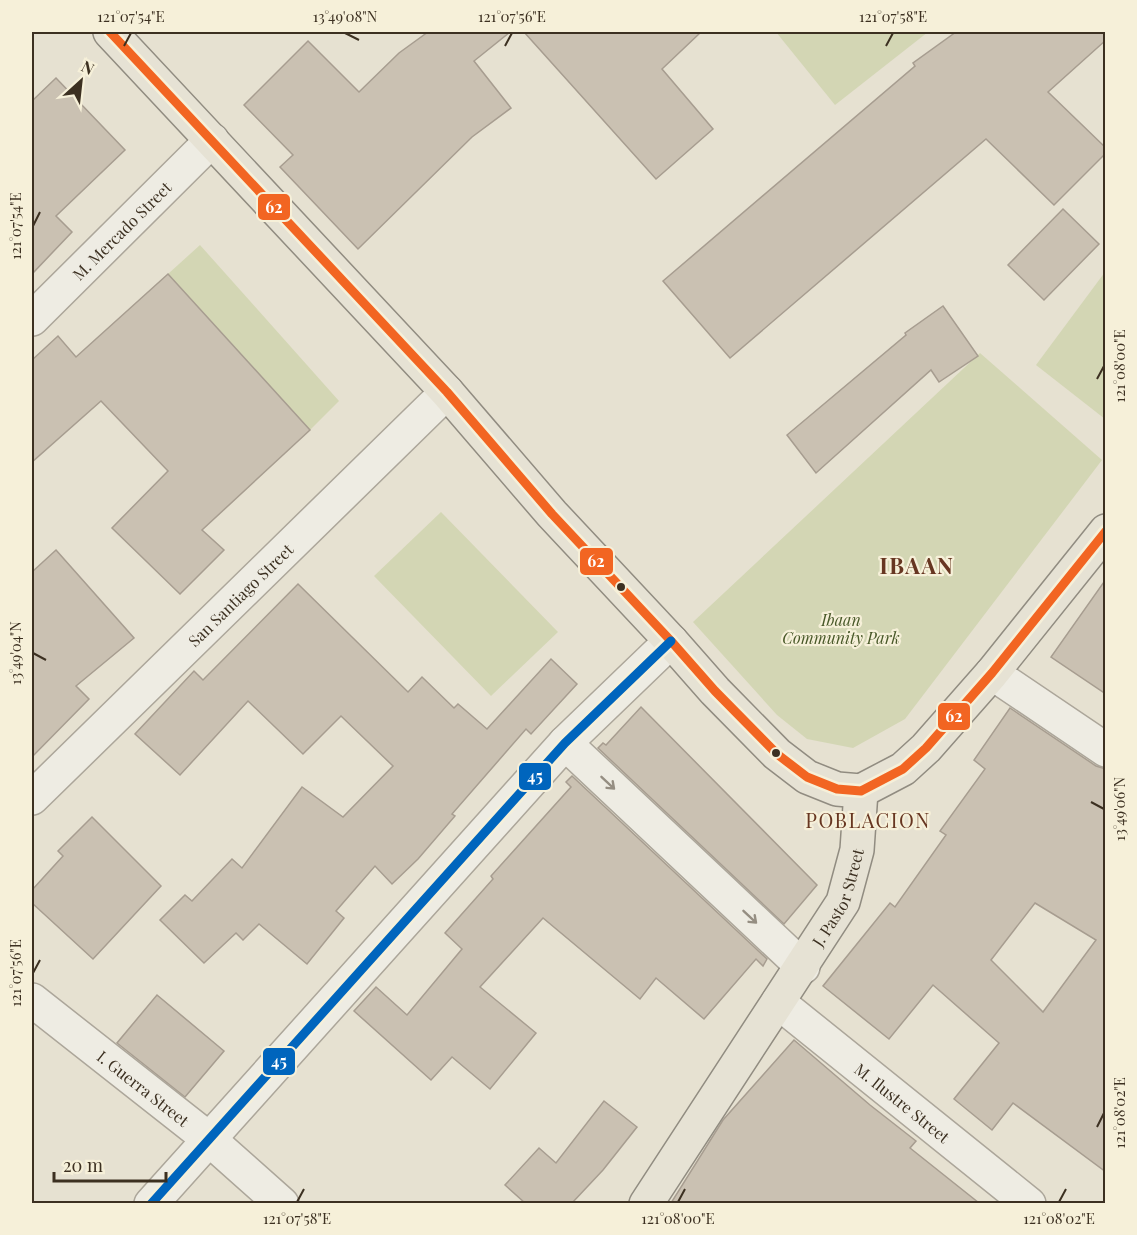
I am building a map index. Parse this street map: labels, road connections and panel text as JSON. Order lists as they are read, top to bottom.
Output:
{
  "streets": {
    "main road": ["J. Pastor Street"],
    "street": [
      "M. Mercado Street",
      "San Santiago Street",
      "I. Guerra Street",
      "M. Ilustre Street"
    ]
  },
  "crossings": [
    ["J. Pastor Street", "M. Ilustre Street"]
  ],
  "districts": ["IBAAN", "POBLACION"],
  "parks": ["Ibaan Community Park"],
  "lines": ["transit line 62", "transit line 45"],
  "scale_bar": "20 m",
  "north": "top right",
  "coordinates": [
    "121°07'54\"E",
    "13°49'08\"N",
    "121°07'56\"E",
    "121°07'58\"E",
    "121°08'00\"E",
    "13°49'04\"N",
    "13°49'06\"N",
    "121°08'02\"E"
  ]
}
